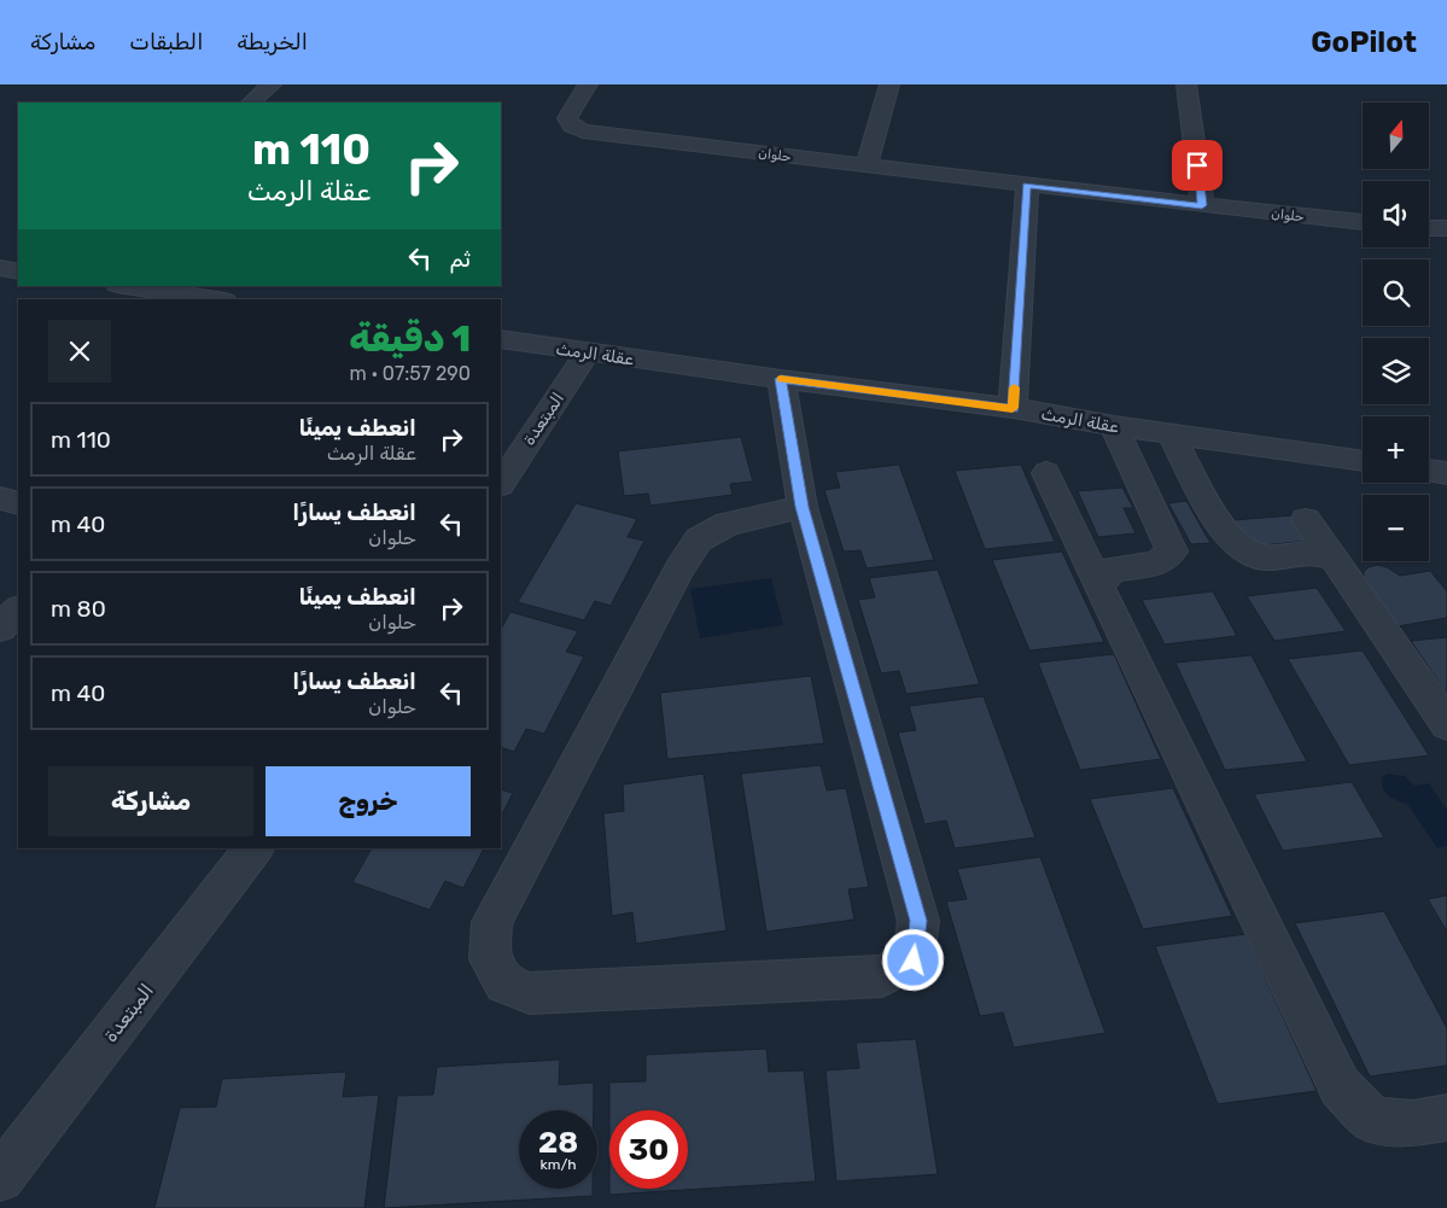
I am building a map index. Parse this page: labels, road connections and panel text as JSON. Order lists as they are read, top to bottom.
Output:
{
  "streets": {
    "street": ["حلوان", "عقلة الرمث", "المبتعدة"]
  },
  "crossings": [
    ["عقلة الرمث", "المبتعدة"]
  ],
  "north": "top",
  "page": {
    "header": "GoPilot",
    "nav": ["الخريطة", "الطبقات", "مشاركة"],
    "map_buttons": ["+", "−"],
    "turn": ["110 m", "عقلة الرمث"],
    "then": "ثم",
    "heading": ["1 دقيقة", "290 m · 07:57"],
    "list": [
      {
        "name": "انعطف يمينًا",
        "note": "عقلة الرمث",
        "value": "110 m"
      },
      {
        "name": "انعطف يسارًا",
        "note": "حلوان",
        "value": "40 m"
      },
      {
        "name": "انعطف يمينًا",
        "note": "حلوان",
        "value": "80 m"
      },
      {
        "name": "انعطف يسارًا",
        "note": "حلوان",
        "value": "40 m"
      }
    ],
    "buttons": ["خروج", "مشاركة"],
    "speed": "28 km/h",
    "limit": "30"
  }
}
